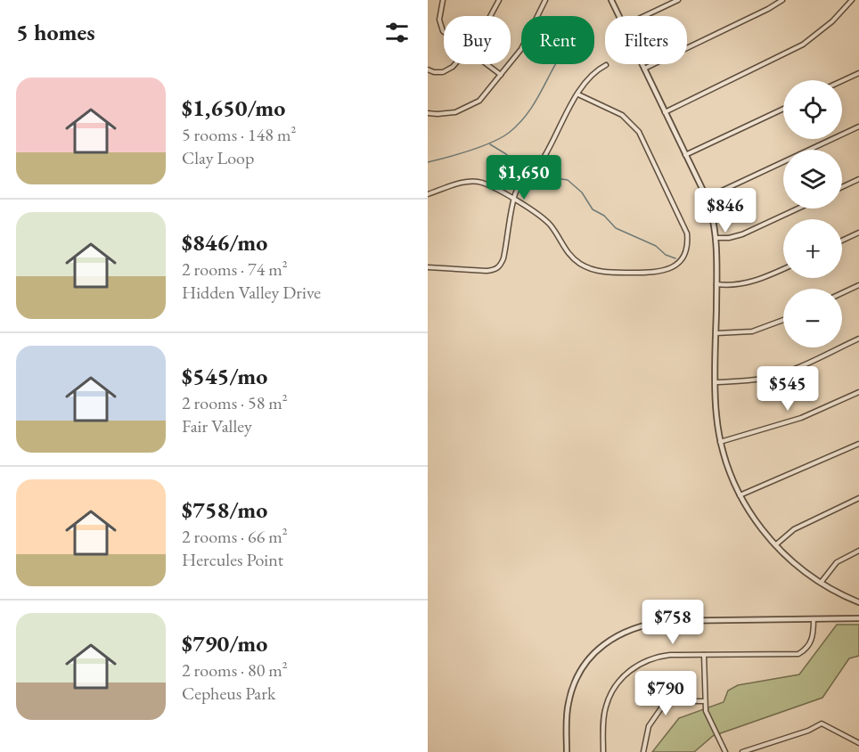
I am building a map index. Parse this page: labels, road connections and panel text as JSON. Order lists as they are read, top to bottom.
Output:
{
  "page": {
    "heading": "5 homes",
    "chip": ["Buy", "Rent", "Filters"],
    "list": [
      {
        "name": "$1,650/mo",
        "note": "5 rooms · 148 m² · Clay Loop"
      },
      {
        "name": "$846/mo",
        "note": "2 rooms · 74 m² · Hidden Valley Drive"
      },
      {
        "name": "$545/mo",
        "note": "2 rooms · 58 m² · Fair Valley"
      },
      {
        "name": "$758/mo",
        "note": "2 rooms · 66 m² · Hercules Point"
      },
      {
        "name": "$790/mo",
        "note": "2 rooms · 80 m² · Cepheus Park"
      }
    ],
    "map_buttons": ["+", "−"],
    "price": [
      "$1,650",
      "$846",
      "$545",
      "$758",
      "$790"
    ]
  }
}
